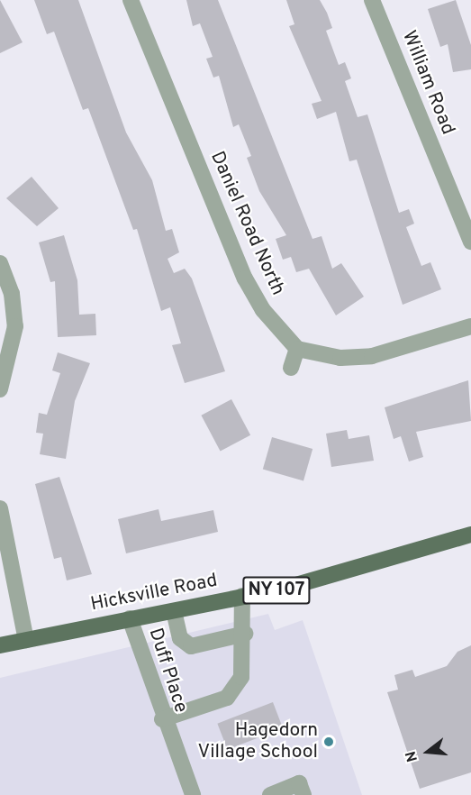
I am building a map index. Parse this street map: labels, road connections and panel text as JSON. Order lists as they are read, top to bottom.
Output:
{
  "streets": {
    "main road": ["NY 107", "Hicksville Road"],
    "street": ["William Road", "Daniel Road North", "Duff Place"]
  },
  "crossings": [
    ["Hicksville Road", "Duff Place"]
  ],
  "places": ["Hagedorn Village School"],
  "north": "left"
}
